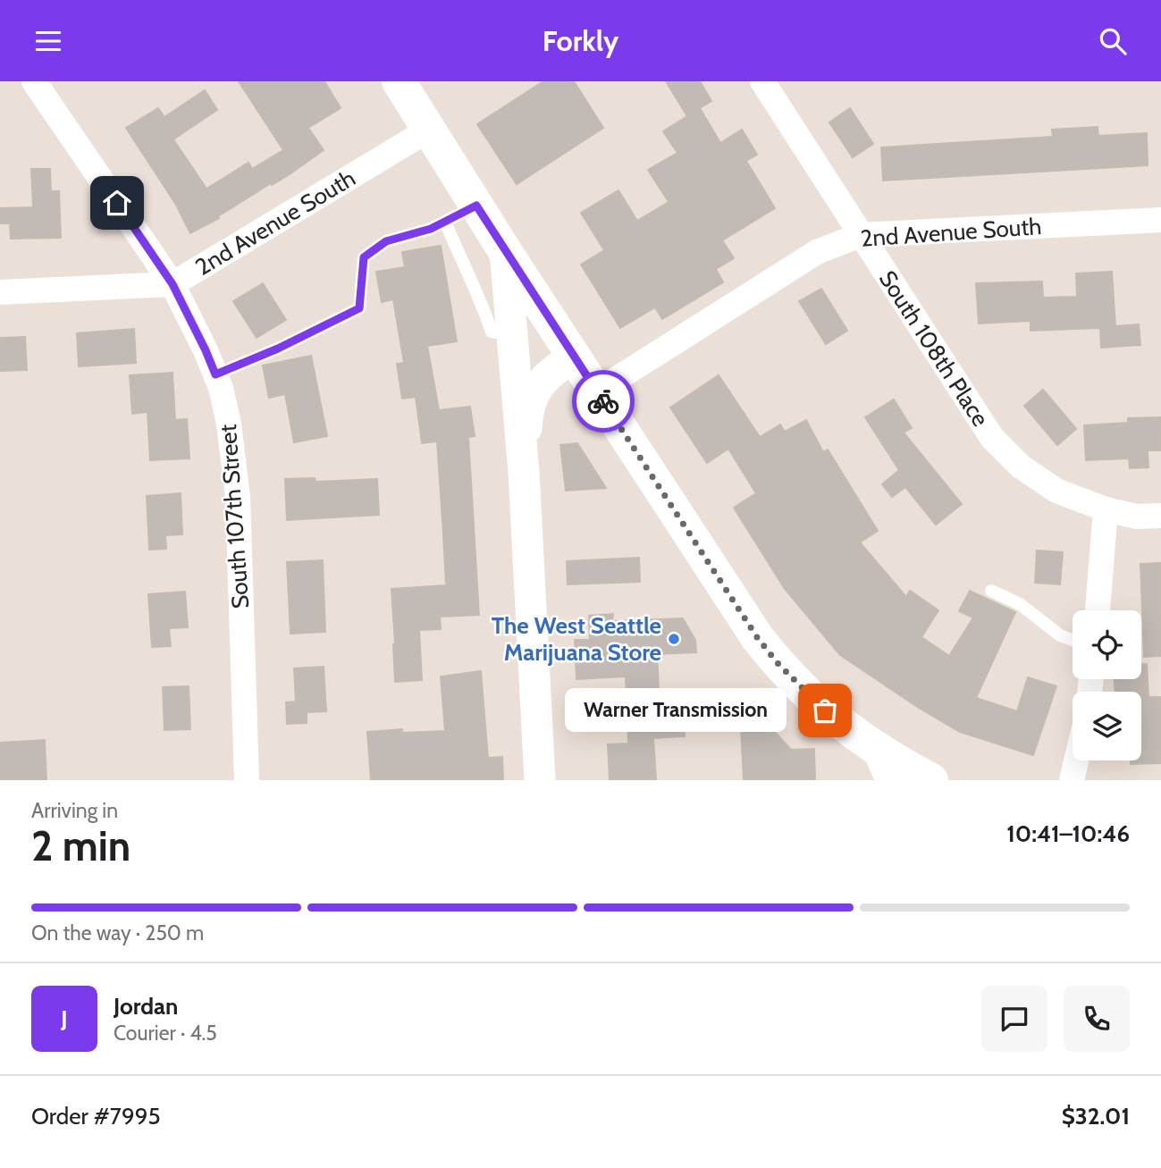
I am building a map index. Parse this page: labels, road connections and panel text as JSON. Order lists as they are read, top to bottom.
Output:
{
  "streets": {
    "street": ["2nd Avenue South", "South 108th Place", "South 107th Street"]
  },
  "crossings": [
    ["2nd Avenue South", "South 108th Place"],
    ["2nd Avenue South", "South 107th Street"]
  ],
  "places": ["The West Seattle Marijuana Store", "Warner Transmission"],
  "page": {
    "header": "Forkly",
    "bubble": "Warner Transmission",
    "heading": ["2 min", "Arriving in", "10:41–10:46"],
    "panel": [
      "Jordan",
      "Courier · 4.5",
      "Order #7995",
      "$32.01"
    ],
    "bar": "On the way · 250 m",
    "round": "J"
  }
}
